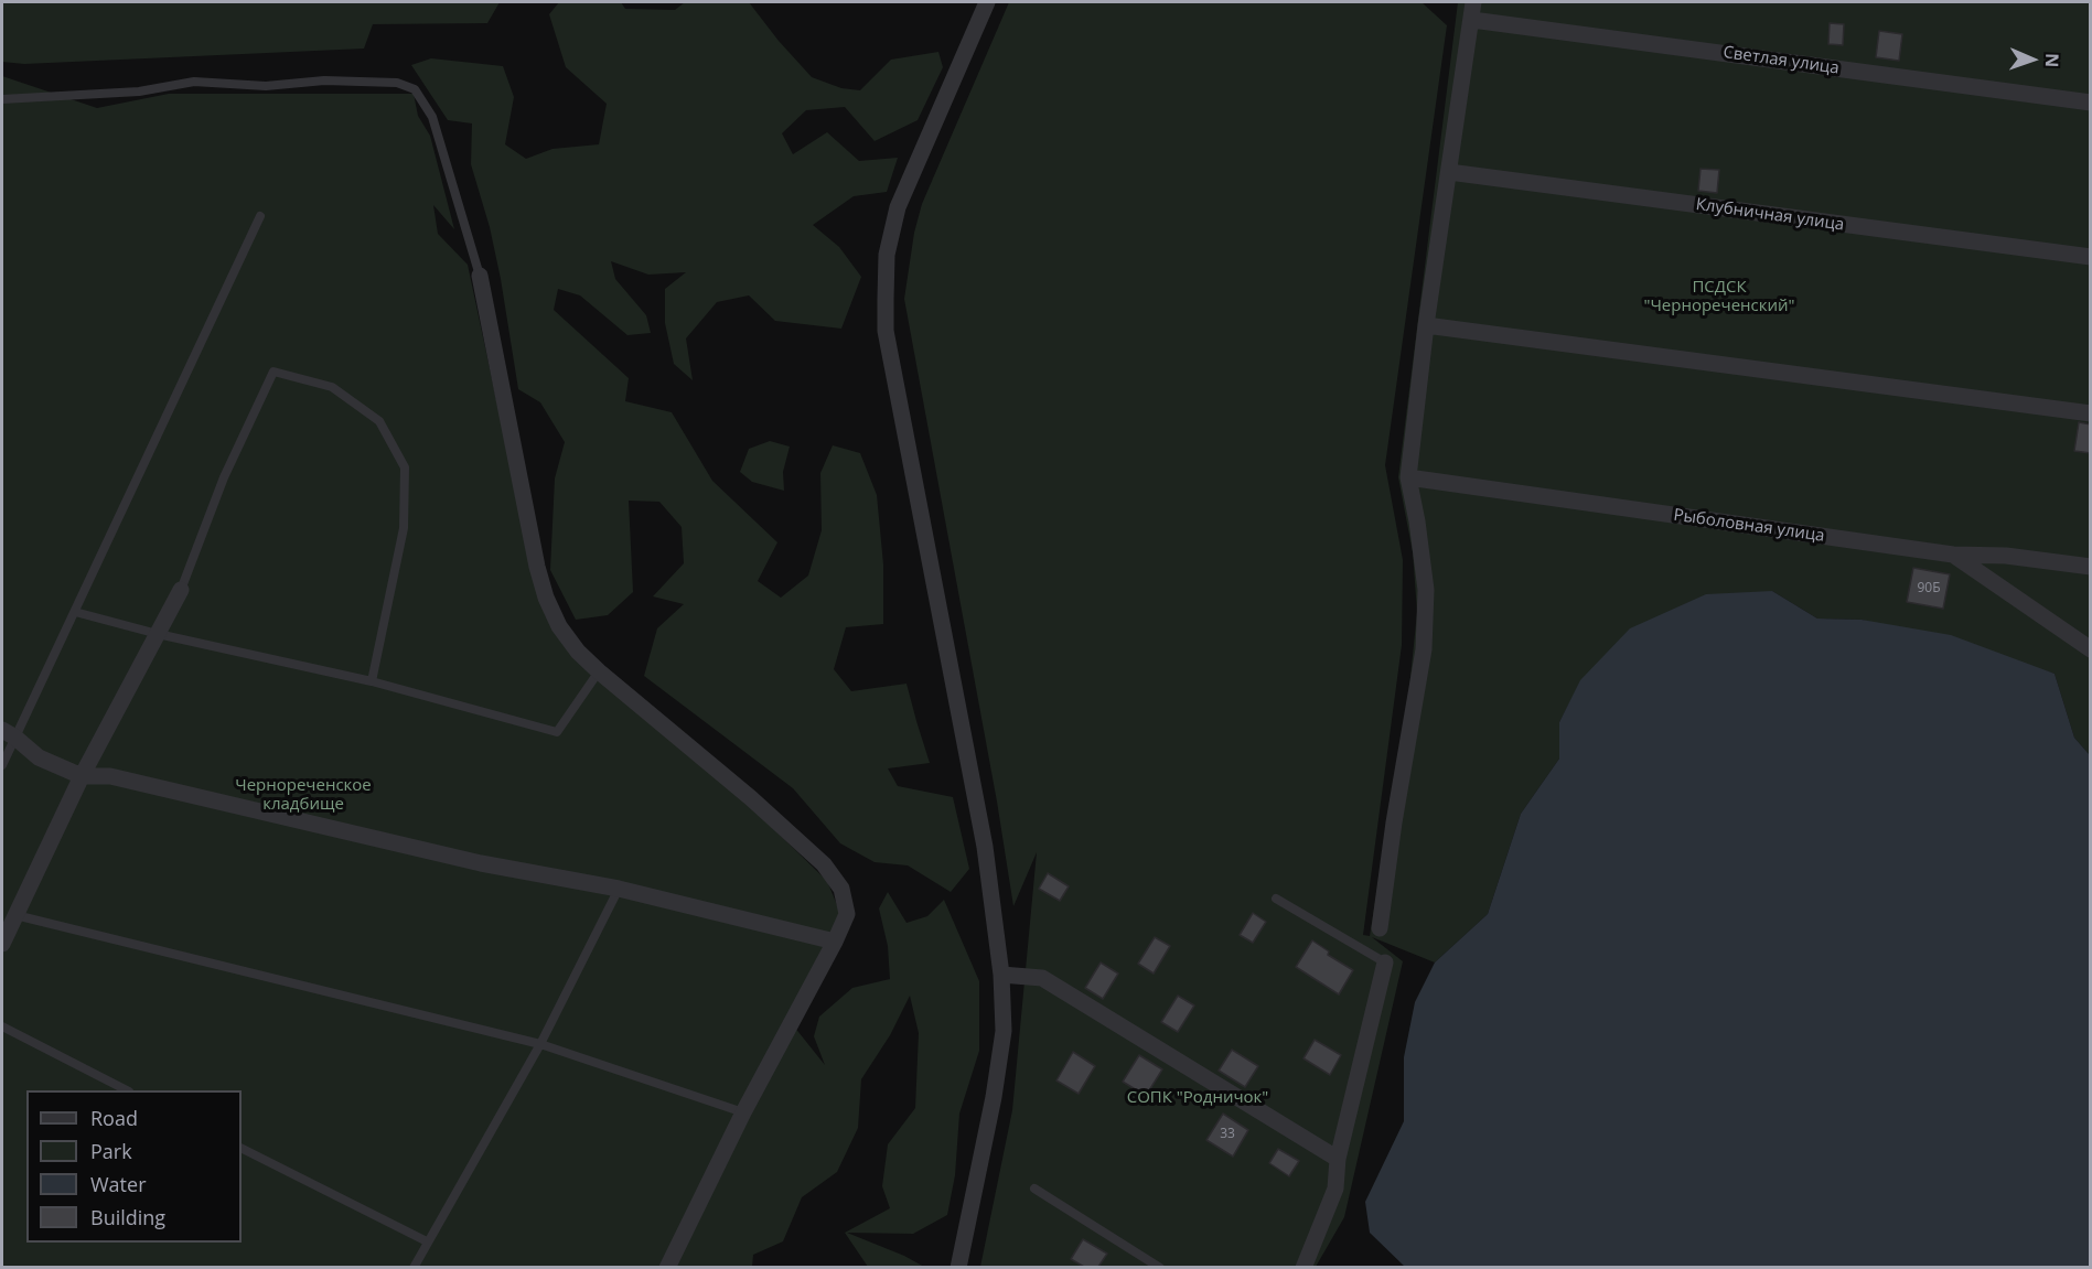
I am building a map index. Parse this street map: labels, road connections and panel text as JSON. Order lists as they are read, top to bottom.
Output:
{
  "streets": {
    "street": ["Светлая улица", "Клубничная улица", "Рыболовная улица"]
  },
  "parks": ["ПСДСК \"Чернореченский\"", "Чернореченское кладбище", "СОПК \"Родничок\""],
  "house_numbers": ["90Б", "33"],
  "legend": [
    "Road",
    "Park",
    "Water",
    "Building"
  ],
  "north": "right"
}
